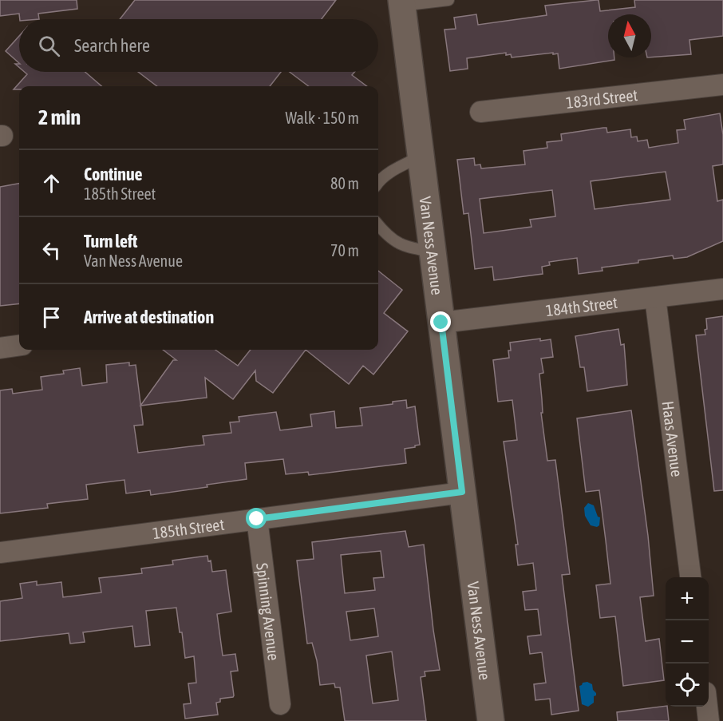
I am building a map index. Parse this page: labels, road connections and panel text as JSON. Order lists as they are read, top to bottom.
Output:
{
  "streets": {
    "main road": ["Van Ness Avenue"],
    "street": [
      "183rd Street",
      "184th Street",
      "Haas Avenue",
      "185th Street",
      "Spinning Avenue"
    ]
  },
  "crossings": [
    ["Van Ness Avenue", "184th Street"],
    ["Van Ness Avenue", "185th Street"],
    ["184th Street", "Haas Avenue"],
    ["185th Street", "Spinning Avenue"]
  ],
  "north": "top",
  "page": {
    "search": "Search here",
    "heading": ["2 min", "Walk · 150 m"],
    "list": [
      ["Continue", "185th Street", "80 m"],
      ["Turn left", "Van Ness Avenue", "70 m"],
      "Arrive at destination"
    ],
    "map_buttons": ["+", "−"]
  }
}
